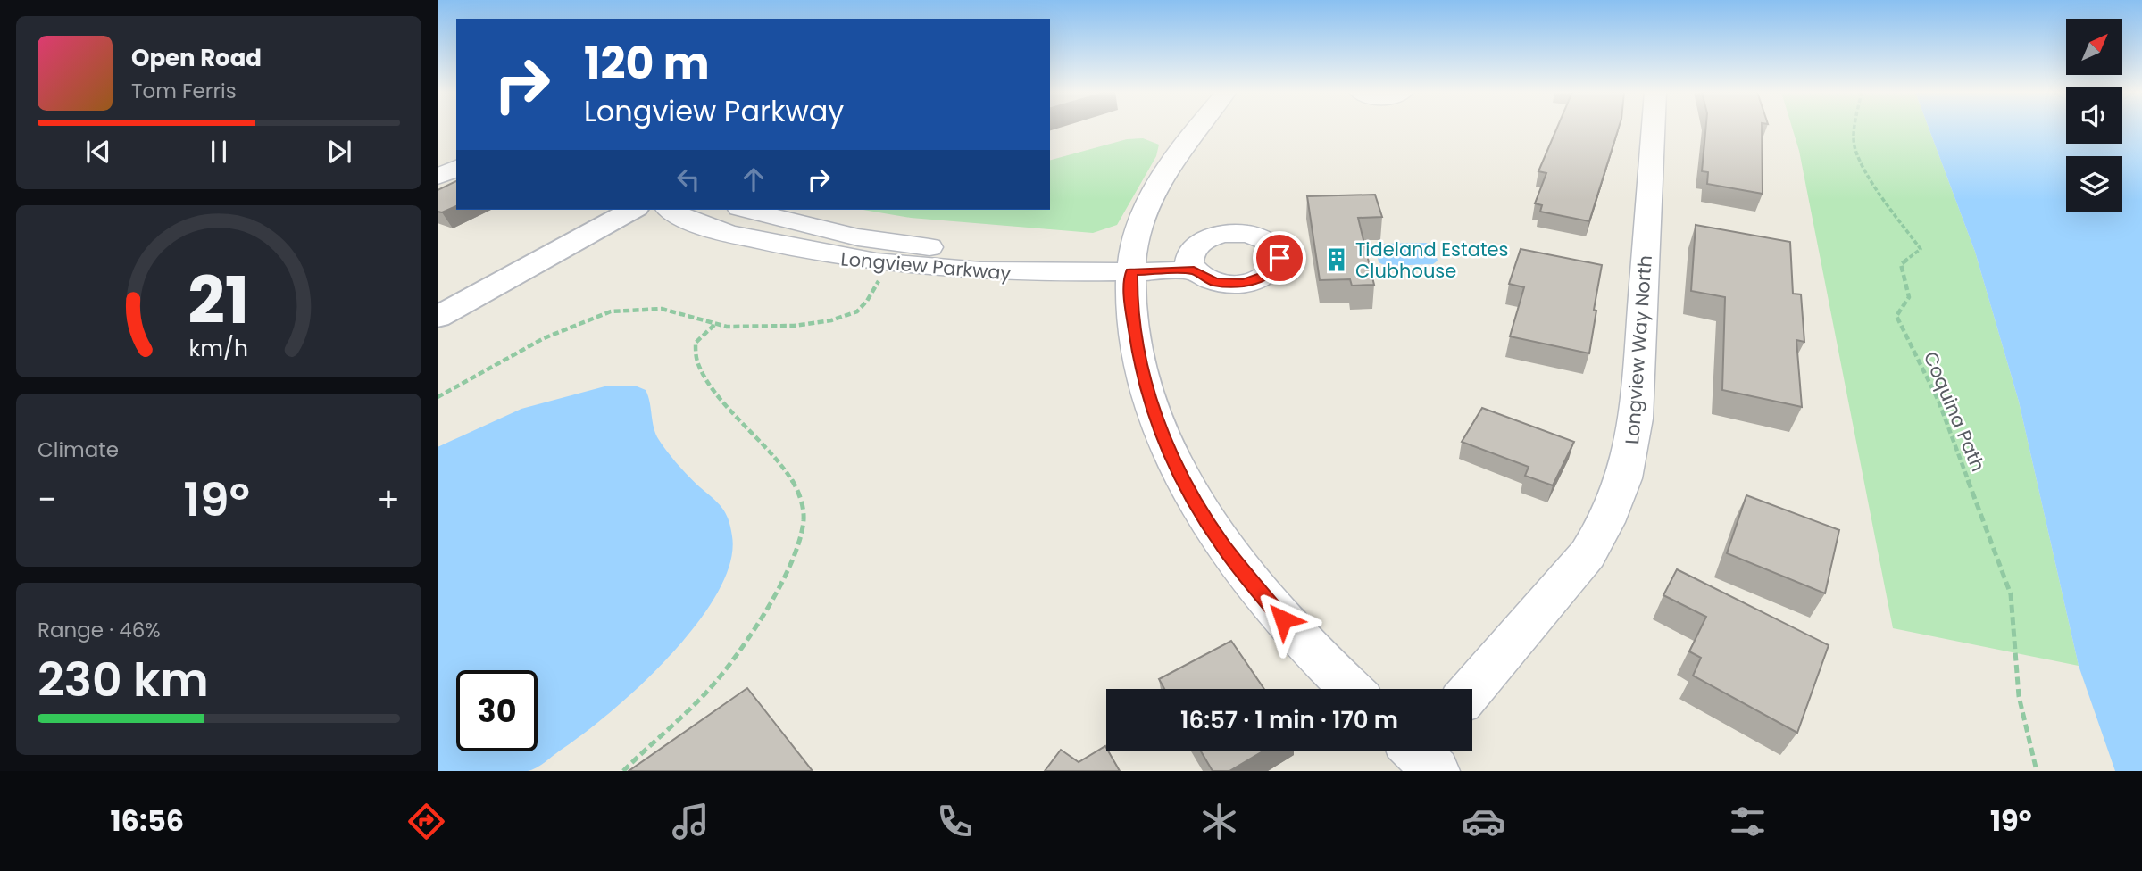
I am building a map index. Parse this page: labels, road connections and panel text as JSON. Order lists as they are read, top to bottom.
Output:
{
  "streets": {
    "street": ["Longview Parkway", "Longview Way North"],
    "path": ["Coquina Path"]
  },
  "places": {
    "building": ["Tideland Estates Clubhouse"]
  },
  "north": "top right",
  "page": {
    "turn": ["120 m", "Longview Parkway"],
    "song": ["Open Road", "Tom Ferris"],
    "tile": [
      "Climate",
      ["Range · 46%", "230 km"]
    ],
    "heat": ["−", "19°", "+"],
    "limit": "30",
    "trip": "16:57 · 1 min · 170 m",
    "tabs": ["16:56", "19°"],
    "gauge": ["21", "km/h"]
  }
}
